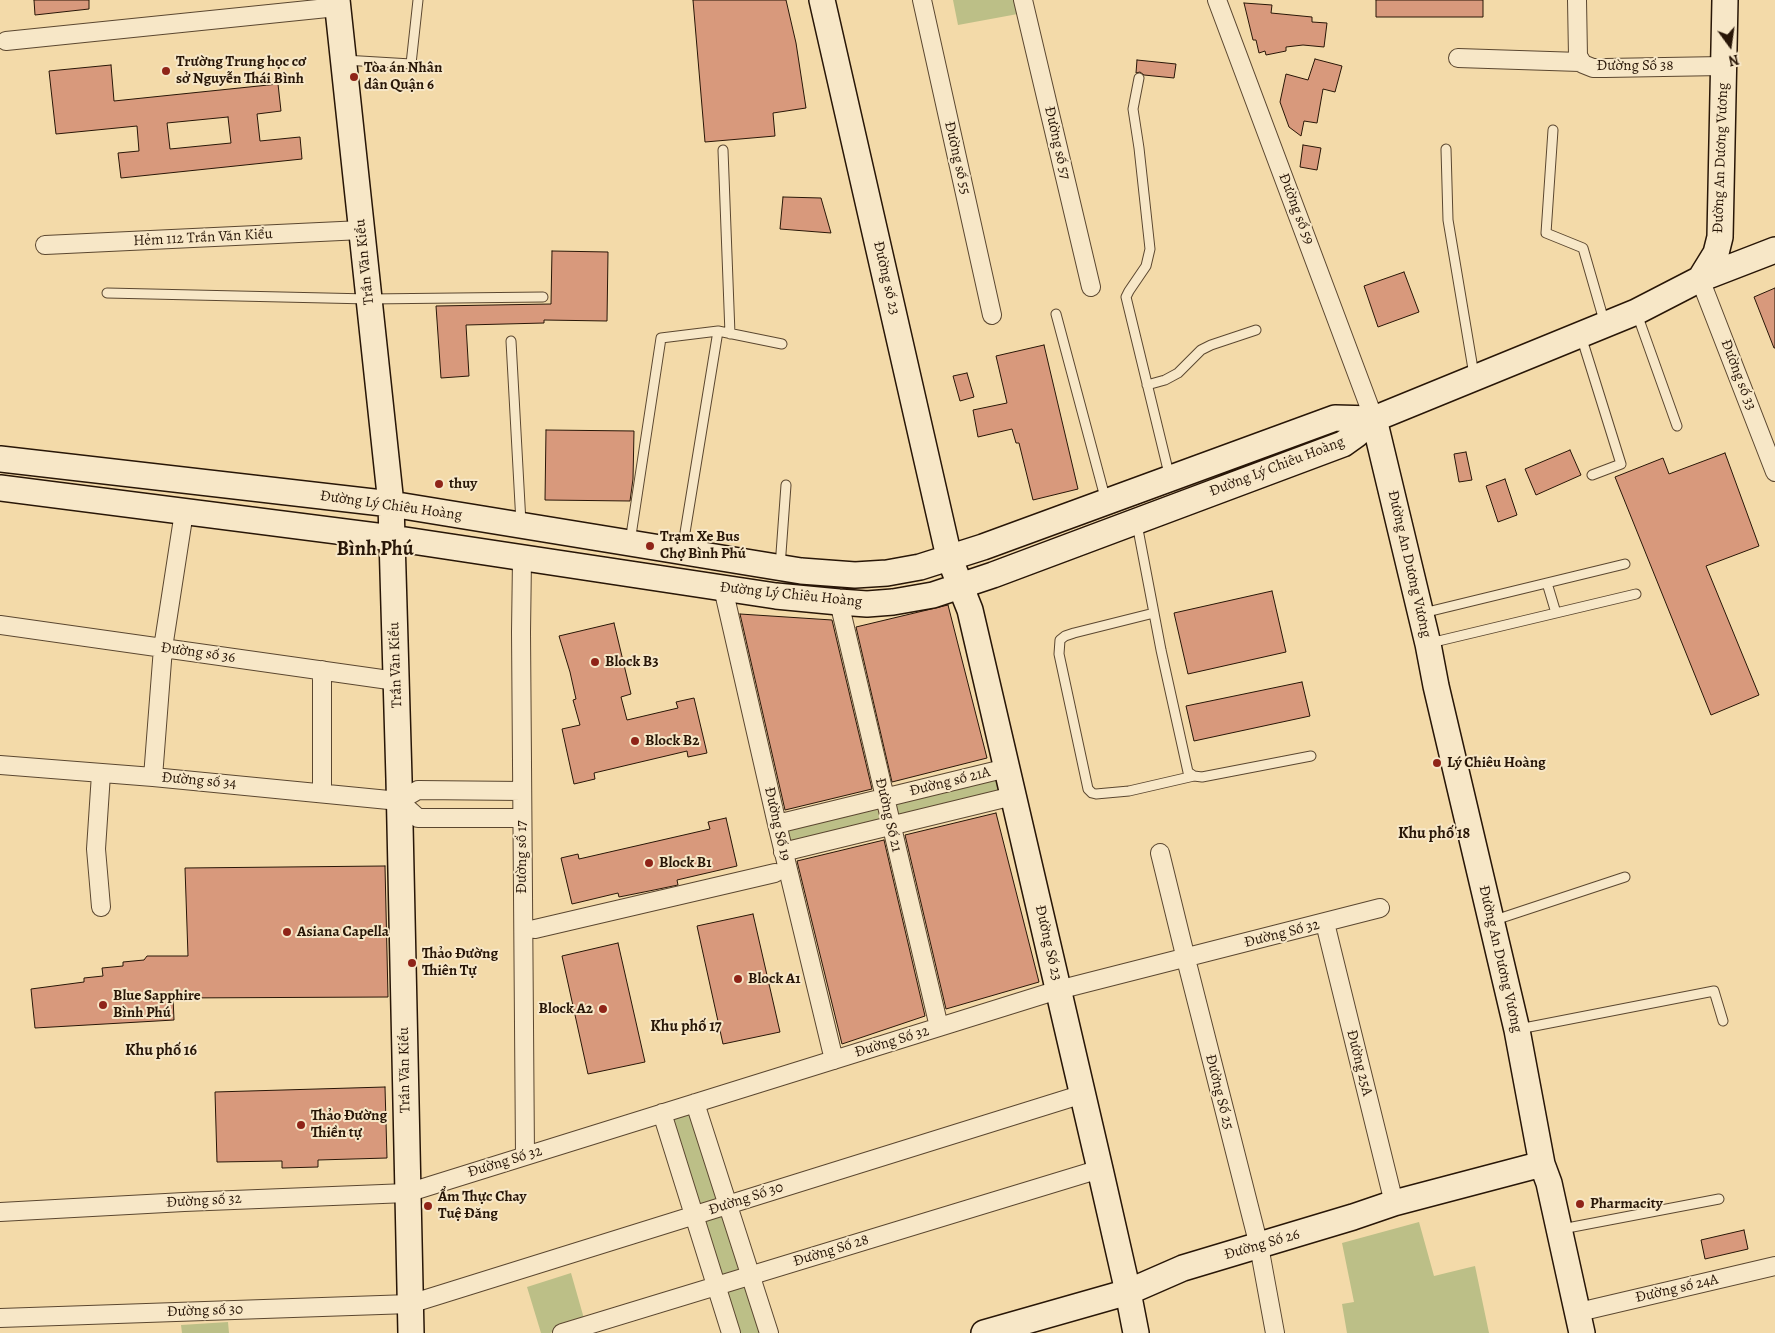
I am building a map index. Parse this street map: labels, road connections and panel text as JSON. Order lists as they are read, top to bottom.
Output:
{
  "streets": {
    "main road": [
      "Đường An Dương Vương",
      "Trần Văn Kiểu",
      "Đường số 23",
      "Đường Lý Chiêu Hoàng",
      "Đường Số 23",
      "Đường Số 26"
    ],
    "street": [
      "Đường Số 38",
      "Đường số 57",
      "Đường số 55",
      "Đường số 59",
      "Hẻm 112 Trần Văn Kiểu",
      "Đường số 33",
      "Đường số 36",
      "Đường số 34",
      "Đường số 21A",
      "Đường Số 21",
      "Đường Số 19",
      "Đường số 17",
      "Đường Số 32",
      "Đường 25A",
      "Đường Số 25",
      "Đường Số 30",
      "Đường số 32",
      "Đường Số 28",
      "Đường số 24A",
      "Đường số 30"
    ]
  },
  "crossings": [
    ["Đường Số 38", "Đường An Dương Vương"],
    ["Đường An Dương Vương", "Đường số 59"],
    ["Đường An Dương Vương", "Đường số 33"],
    ["Đường An Dương Vương", "Đường Lý Chiêu Hoàng"],
    ["Đường An Dương Vương", "Đường Số 26"],
    ["Đường An Dương Vương", "Đường số 24A"],
    ["Đường số 59", "Đường Lý Chiêu Hoàng"],
    ["Hẻm 112 Trần Văn Kiểu", "Trần Văn Kiểu"],
    ["Trần Văn Kiểu", "Đường Lý Chiêu Hoàng"],
    ["Trần Văn Kiểu", "Đường số 36"],
    ["Trần Văn Kiểu", "Đường số 34"],
    ["Trần Văn Kiểu", "Đường Số 32"],
    ["Trần Văn Kiểu", "Đường Số 30"],
    ["Trần Văn Kiểu", "Đường số 32"],
    ["Trần Văn Kiểu", "Đường số 30"],
    ["Đường số 23", "Đường Lý Chiêu Hoàng"],
    ["Đường số 23", "Đường Số 23"],
    ["Đường Lý Chiêu Hoàng", "Đường Số 21"],
    ["Đường Lý Chiêu Hoàng", "Đường Số 19"],
    ["Đường Lý Chiêu Hoàng", "Đường số 17"],
    ["Đường Lý Chiêu Hoàng", "Đường Số 23"],
    ["Đường số 21A", "Đường Số 21"],
    ["Đường số 21A", "Đường Số 19"],
    ["Đường số 21A", "Đường Số 23"],
    ["Đường Số 21", "Đường Số 32"],
    ["Đường Số 19", "Đường Số 32"],
    ["Đường số 17", "Đường Số 32"],
    ["Đường Số 32", "Đường Số 23"],
    ["Đường Số 32", "Đường 25A"],
    ["Đường Số 32", "Đường Số 25"],
    ["Đường Số 32", "Đường số 32"],
    ["Đường Số 23", "Đường Số 30"],
    ["Đường Số 23", "Đường Số 26"],
    ["Đường Số 23", "Đường Số 28"],
    ["Đường 25A", "Đường Số 26"],
    ["Đường Số 25", "Đường Số 26"],
    ["Đường Số 30", "Đường số 30"]
  ],
  "districts": [
    "Bình Phú",
    "Khu phố 18",
    "Khu phố 17",
    "Khu phố 16"
  ],
  "places": [
    "Trường Trung học cơ sở Nguyễn Thái Bình",
    "Tòa án Nhân dân Quận 6",
    "thuy",
    "Trạm Xe Bus Chợ Bình Phú",
    "Block B3",
    "Block B2",
    "Lý Chiêu Hoàng",
    "Block B1",
    "Asiana Capella",
    "Thảo Đường Thiên Tự",
    "Block A1",
    "Blue Sapphire Bình Phú",
    "Block A2",
    "Thảo Đường Thiền tự",
    "Pharmacity",
    "Ẩm Thực Chay Tuệ Đăng"
  ],
  "north": "bottom"
}
